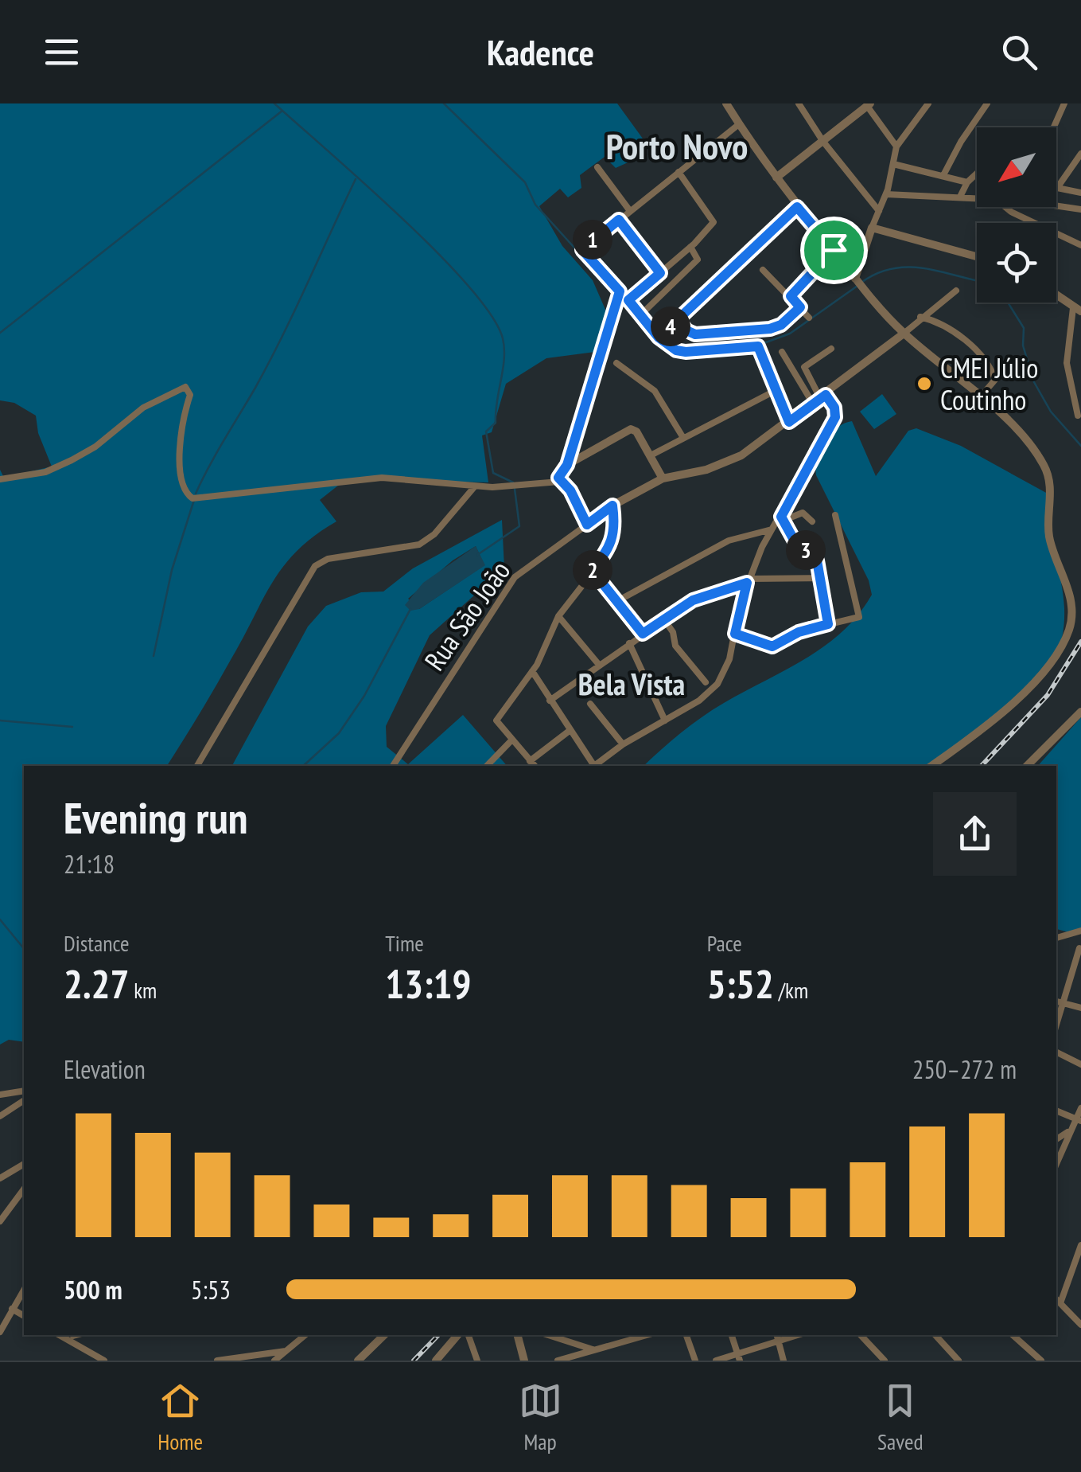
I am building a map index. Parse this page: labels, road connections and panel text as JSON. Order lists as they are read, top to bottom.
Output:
{
  "streets": {
    "street": ["Rua São João"]
  },
  "districts": ["Porto Novo", "Bela Vista"],
  "places": ["CMEI Júlio Coutinho"],
  "north": "bottom left",
  "page": {
    "header": "Kadence",
    "pins": [
      "1",
      "4",
      "3",
      "2"
    ],
    "heading": ["Evening run", "21:18"],
    "stats": [
      ["Distance", "2.27 km"],
      ["Time", "13:19"],
      ["Pace", "5:52 /km"]
    ],
    "chart": ["Elevation", "250–272 m"],
    "list": [
      {
        "name": "500 m",
        "note": "5:53"
      }
    ],
    "tabs": ["Home", "Map", "Saved"]
  }
}
